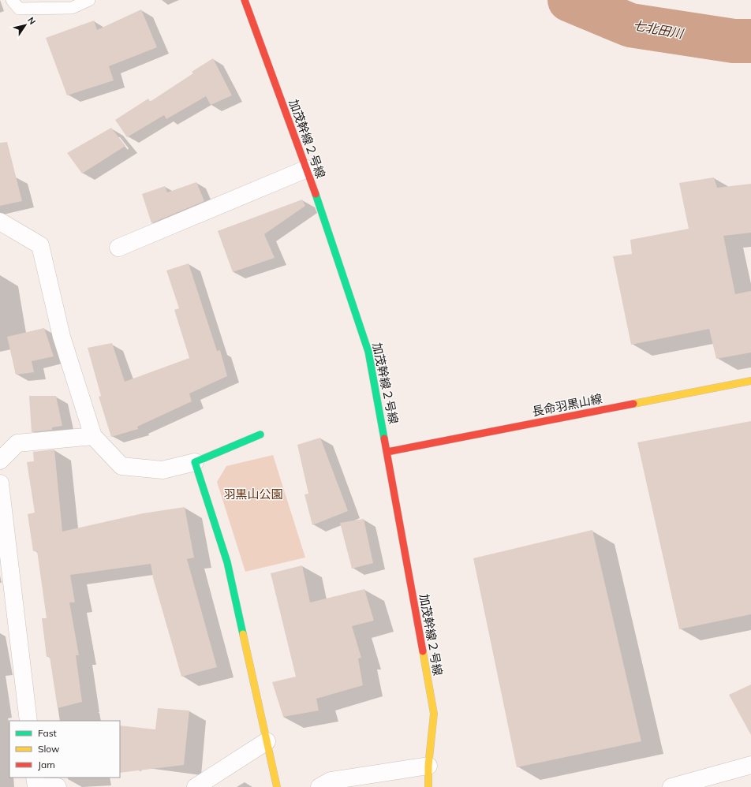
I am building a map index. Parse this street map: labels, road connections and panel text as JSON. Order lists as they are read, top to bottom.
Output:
{
  "streets": {
    "street": ["加茂幹線２号線", "長命羽黒山線"]
  },
  "crossings": [
    ["加茂幹線２号線", "長命羽黒山線"]
  ],
  "water": ["七北田川"],
  "parks": ["羽黒山公園"],
  "legend": ["Fast", "Slow", "Jam"],
  "north": "top right"
}
